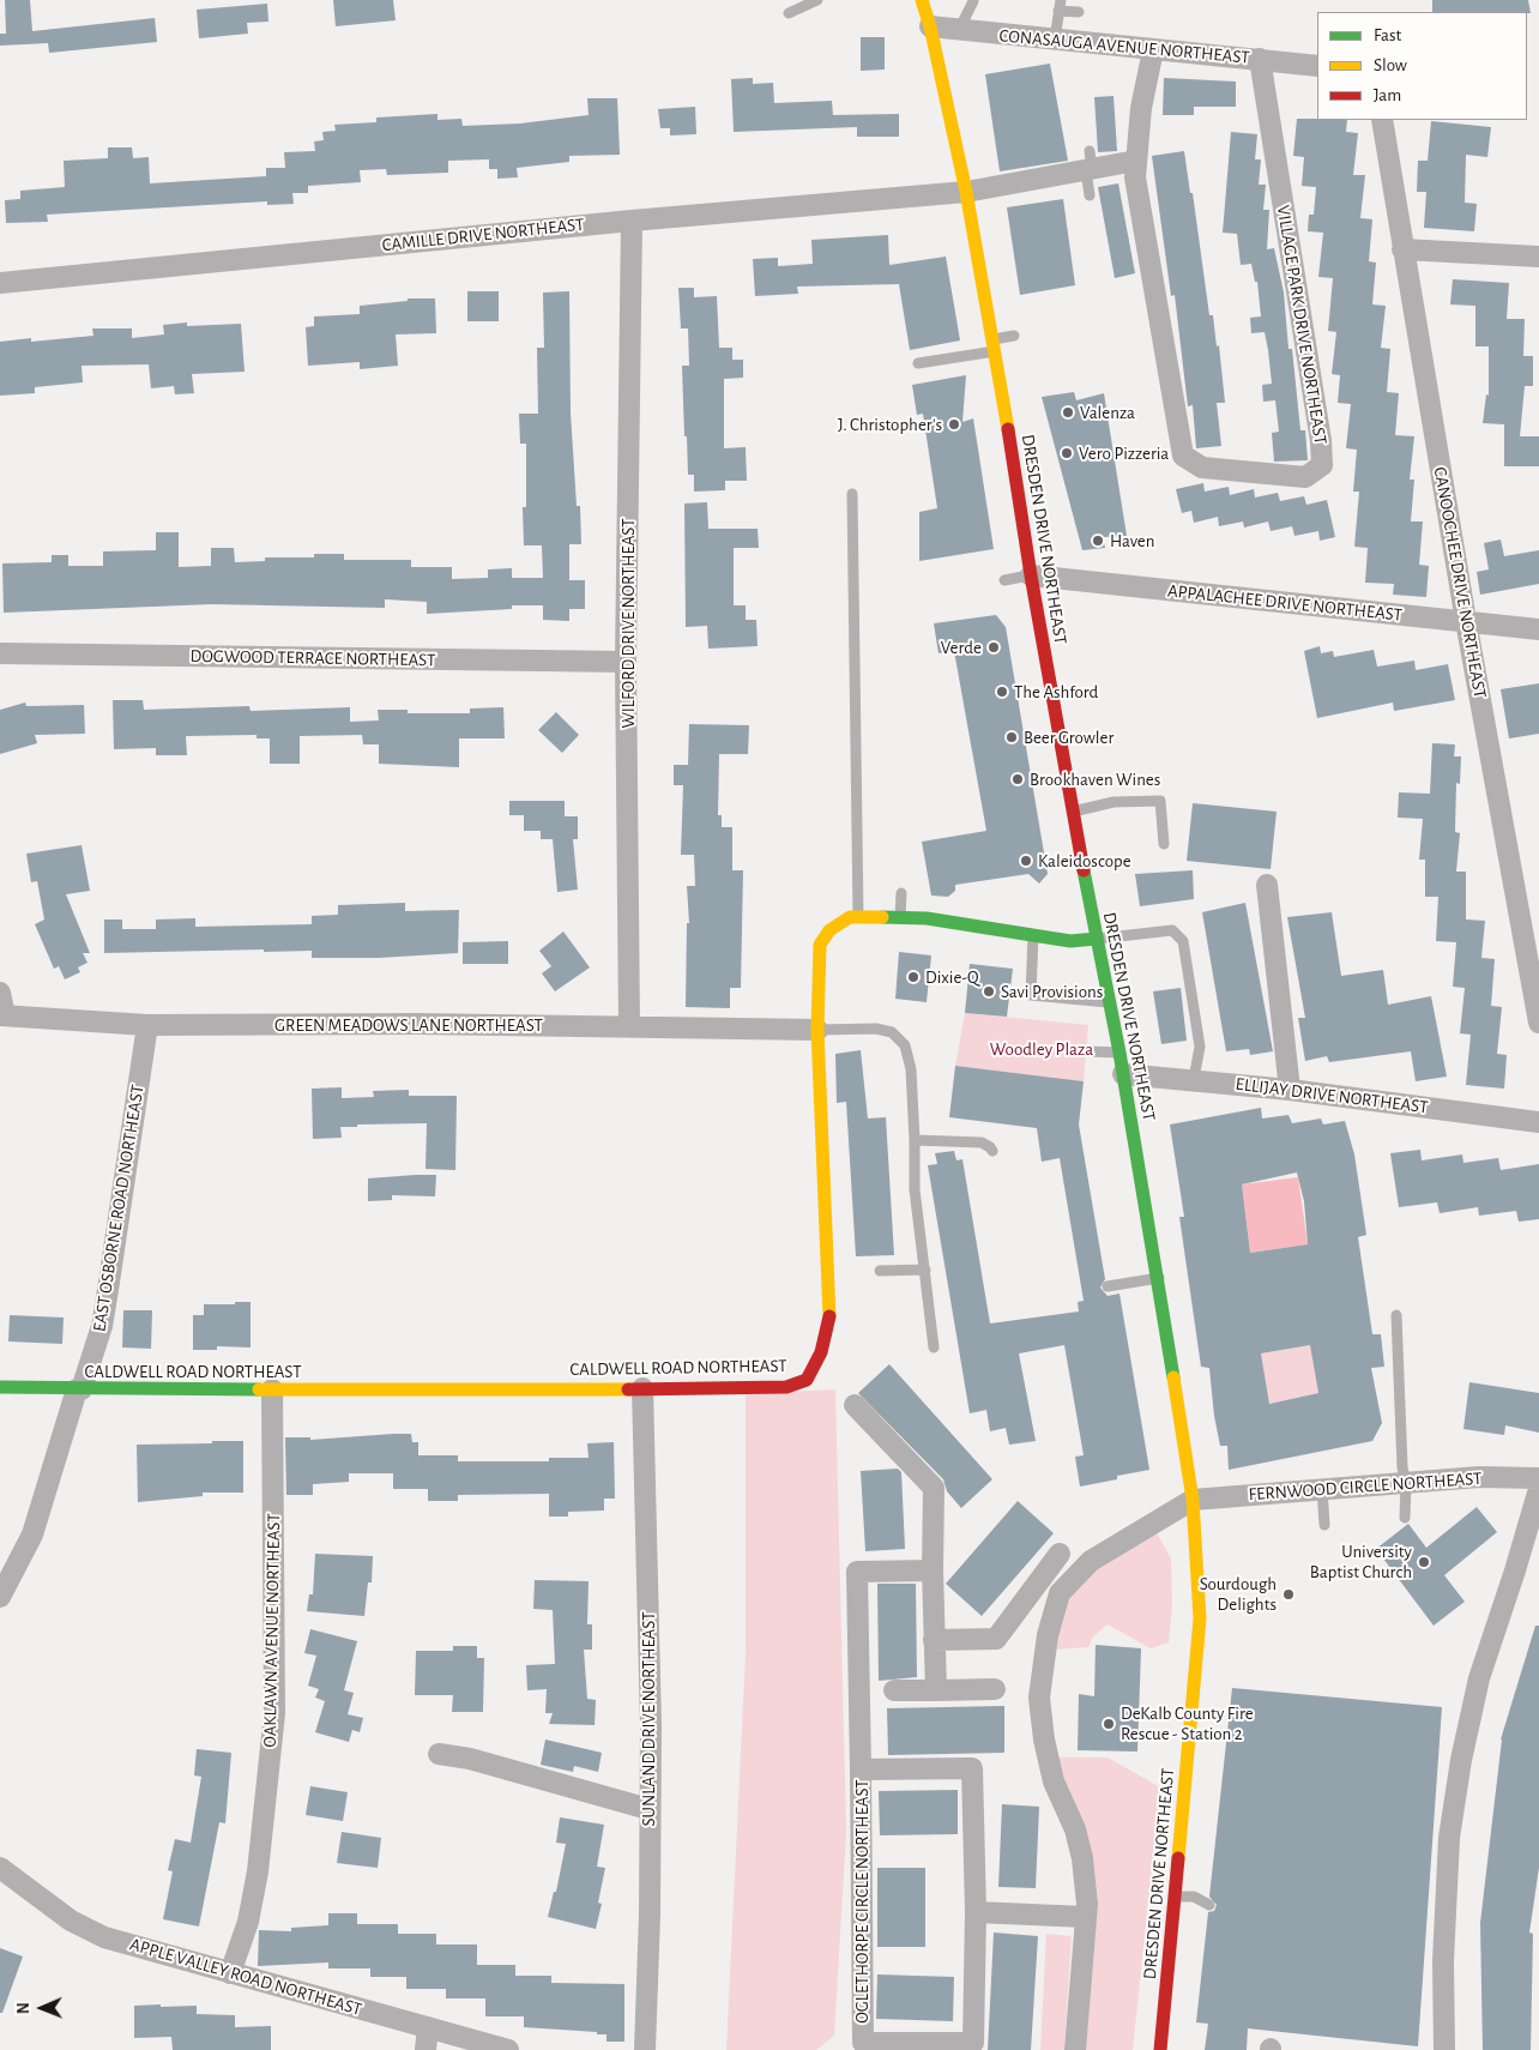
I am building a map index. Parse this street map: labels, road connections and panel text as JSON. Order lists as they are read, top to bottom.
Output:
{
  "streets": {
    "street": [
      "CONASAUGA AVENUE NORTHEAST",
      "CAMILLE DRIVE NORTHEAST",
      "VILLAGE PARK DRIVE NORTHEAST",
      "DRESDEN DRIVE NORTHEAST",
      "CANOOCHEE DRIVE NORTHEAST",
      "APPALACHEE DRIVE NORTHEAST",
      "WILFORD DRIVE NORTHEAST",
      "DOGWOOD TERRACE NORTHEAST",
      "GREEN MEADOWS LANE NORTHEAST",
      "ELLIJAY DRIVE NORTHEAST",
      "EAST OSBORNE ROAD NORTHEAST",
      "CALDWELL ROAD NORTHEAST",
      "FERNWOOD CIRCLE NORTHEAST",
      "OAKLAWN AVENUE NORTHEAST",
      "SUNLAND DRIVE NORTHEAST",
      "OGLETHORPE CIRCLE NORTHEAST",
      "APPLE VALLEY ROAD NORTHEAST"
    ]
  },
  "crossings": [
    ["CONASAUGA AVENUE NORTHEAST", "VILLAGE PARK DRIVE NORTHEAST"],
    ["CONASAUGA AVENUE NORTHEAST", "DRESDEN DRIVE NORTHEAST"],
    ["CAMILLE DRIVE NORTHEAST", "VILLAGE PARK DRIVE NORTHEAST"],
    ["CAMILLE DRIVE NORTHEAST", "DRESDEN DRIVE NORTHEAST"],
    ["CAMILLE DRIVE NORTHEAST", "WILFORD DRIVE NORTHEAST"],
    ["DRESDEN DRIVE NORTHEAST", "APPALACHEE DRIVE NORTHEAST"],
    ["DRESDEN DRIVE NORTHEAST", "ELLIJAY DRIVE NORTHEAST"],
    ["DRESDEN DRIVE NORTHEAST", "CALDWELL ROAD NORTHEAST"],
    ["DRESDEN DRIVE NORTHEAST", "FERNWOOD CIRCLE NORTHEAST"],
    ["CANOOCHEE DRIVE NORTHEAST", "APPALACHEE DRIVE NORTHEAST"],
    ["WILFORD DRIVE NORTHEAST", "DOGWOOD TERRACE NORTHEAST"],
    ["WILFORD DRIVE NORTHEAST", "GREEN MEADOWS LANE NORTHEAST"],
    ["GREEN MEADOWS LANE NORTHEAST", "EAST OSBORNE ROAD NORTHEAST"],
    ["GREEN MEADOWS LANE NORTHEAST", "CALDWELL ROAD NORTHEAST"],
    ["EAST OSBORNE ROAD NORTHEAST", "CALDWELL ROAD NORTHEAST"],
    ["CALDWELL ROAD NORTHEAST", "OAKLAWN AVENUE NORTHEAST"],
    ["CALDWELL ROAD NORTHEAST", "SUNLAND DRIVE NORTHEAST"],
    ["OAKLAWN AVENUE NORTHEAST", "APPLE VALLEY ROAD NORTHEAST"]
  ],
  "parks": ["Woodley Plaza"],
  "places": [
    "Valenza",
    "J. Christopher's",
    "Vero Pizzeria",
    "Haven",
    "Verde",
    "The Ashford",
    "Beer Growler",
    "Brookhaven Wines",
    "Kaleidoscope",
    "Dixie-Q",
    "Savi Provisions",
    "University Baptist Church",
    "Sourdough Delights",
    "DeKalb County Fire Rescue - Station 2"
  ],
  "legend": ["Fast", "Slow", "Jam"],
  "north": "left"
}
